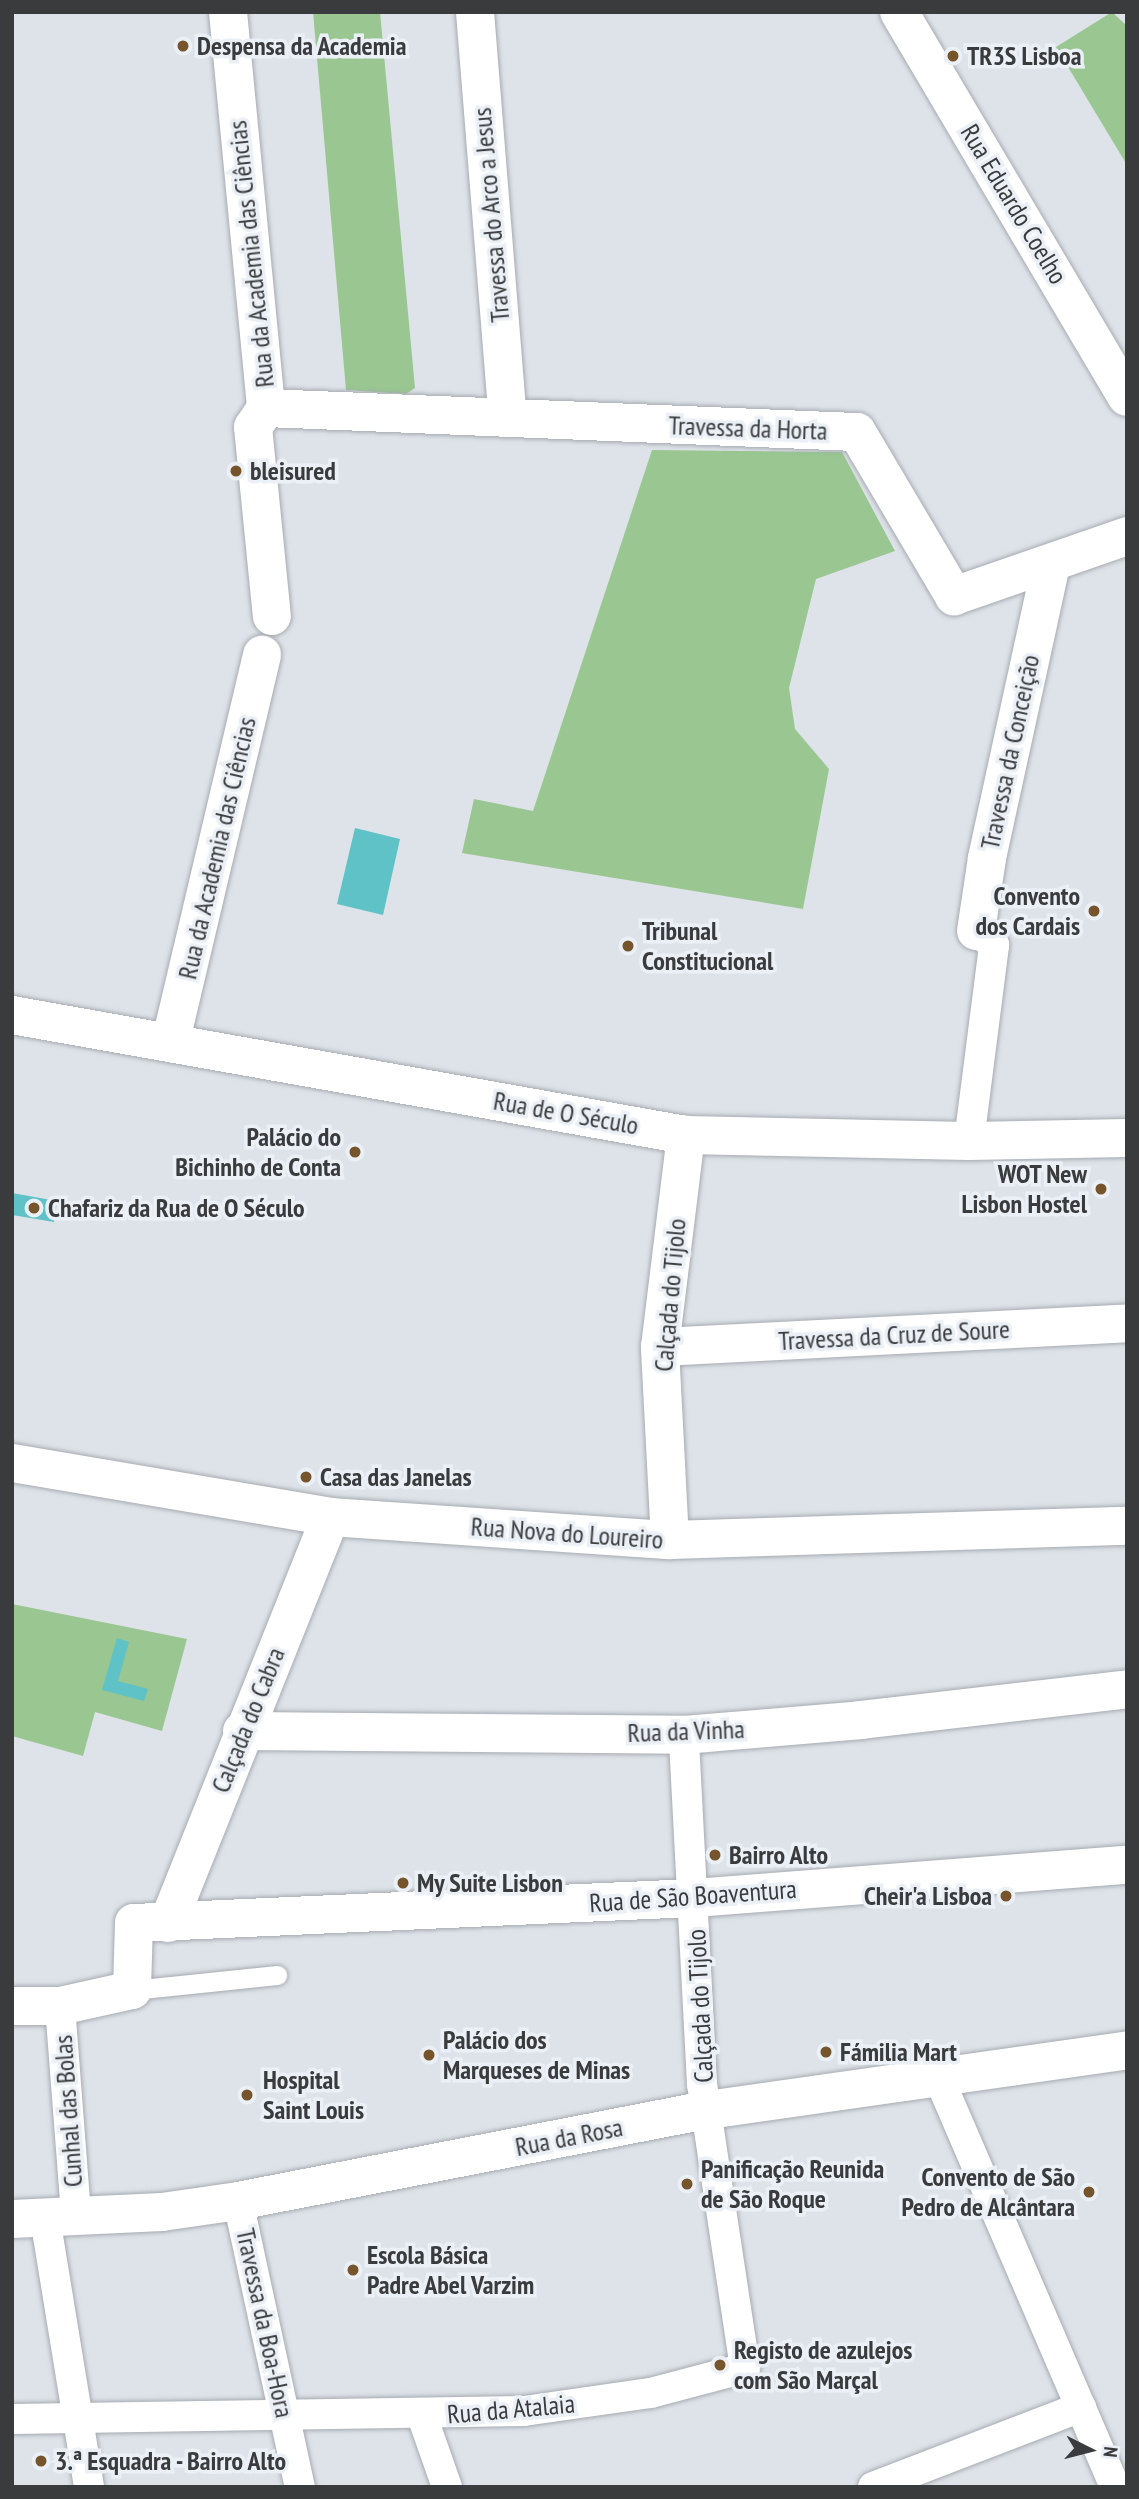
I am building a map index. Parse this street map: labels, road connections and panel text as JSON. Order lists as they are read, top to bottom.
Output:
{
  "streets": {
    "street": [
      "Rua Eduardo Coelho",
      "Travessa do Arco a Jesus",
      "Rua da Academia das Ciências",
      "Travessa da Horta",
      "Travessa da Conceição",
      "Rua de O Século",
      "Calçada do Tijolo",
      "Travessa da Cruz de Soure",
      "Rua Nova do Loureiro",
      "Calçada do Cabra",
      "Rua da Vinha",
      "Rua de São Boaventura",
      "Cunhal das Bolas",
      "Rua da Rosa",
      "Travessa da Boa-Hora",
      "Rua da Atalaia"
    ]
  },
  "crossings": [
    ["Travessa do Arco a Jesus", "Travessa da Horta"],
    ["Rua da Academia das Ciências", "Travessa da Horta"],
    ["Rua da Academia das Ciências", "Rua de O Século"],
    ["Travessa da Horta", "Travessa da Conceição"],
    ["Travessa da Conceição", "Rua de O Século"],
    ["Rua de O Século", "Calçada do Tijolo"],
    ["Calçada do Tijolo", "Travessa da Cruz de Soure"],
    ["Calçada do Tijolo", "Rua Nova do Loureiro"],
    ["Calçada do Tijolo", "Rua da Vinha"],
    ["Calçada do Tijolo", "Rua de São Boaventura"],
    ["Calçada do Tijolo", "Rua da Rosa"],
    ["Calçada do Tijolo", "Rua da Atalaia"],
    ["Rua Nova do Loureiro", "Calçada do Cabra"],
    ["Calçada do Cabra", "Rua da Vinha"],
    ["Calçada do Cabra", "Rua de São Boaventura"],
    ["Cunhal das Bolas", "Rua da Rosa"],
    ["Cunhal das Bolas", "Rua da Atalaia"],
    ["Rua da Rosa", "Travessa da Boa-Hora"],
    ["Rua da Rosa", "Rua da Atalaia"],
    ["Travessa da Boa-Hora", "Rua da Atalaia"]
  ],
  "places": [
    "Despensa da Academia",
    "TR3S Lisboa",
    "bleisured",
    "Convento dos Cardais",
    "Tribunal Constitucional",
    "Palácio do Bichinho de Conta",
    "WOT New Lisbon Hostel",
    "Chafariz da Rua de O Século",
    "Casa das Janelas",
    "Bairro Alto",
    "My Suite Lisbon",
    "Cheir'a Lisboa",
    "Fámilia Mart",
    "Palácio dos Marqueses de Minas",
    "Hospital Saint Louis",
    "Panificação Reunida de São Roque",
    "Convento de São Pedro de Alcântara",
    "Escola Básica Padre Abel Varzim",
    "Registo de azulejos com São Marçal",
    "3.ª Esquadra - Bairro Alto"
  ],
  "north": "right"
}
